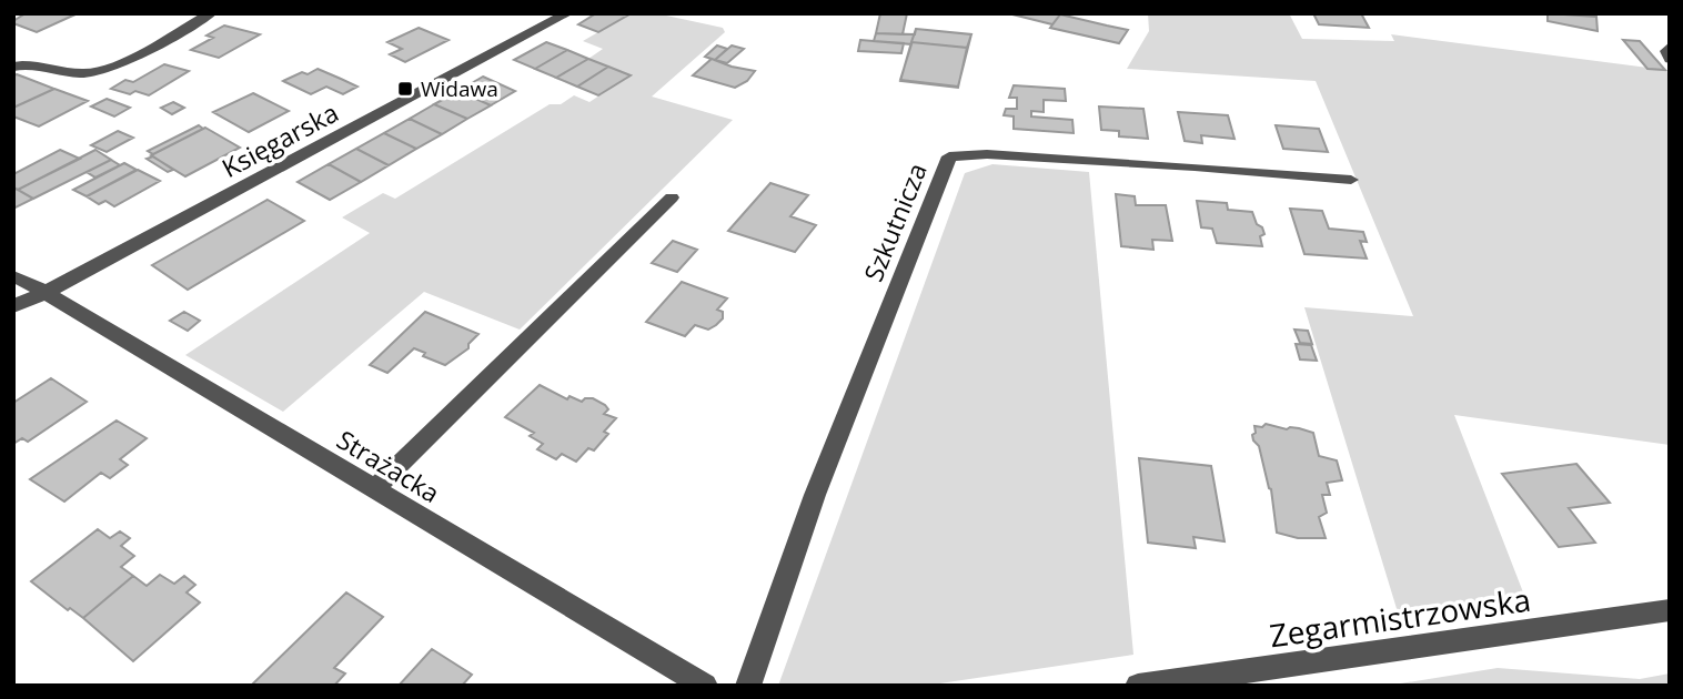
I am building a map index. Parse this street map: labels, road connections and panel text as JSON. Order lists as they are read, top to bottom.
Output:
{
  "streets": {
    "street": [
      "Księgarska",
      "Szkutnicza",
      "Strażacka",
      "Zegarmistrzowska"
    ]
  },
  "crossings": [
    ["Księgarska", "Strażacka"]
  ],
  "places": {
    "transit": ["Widawa"]
  }
}
